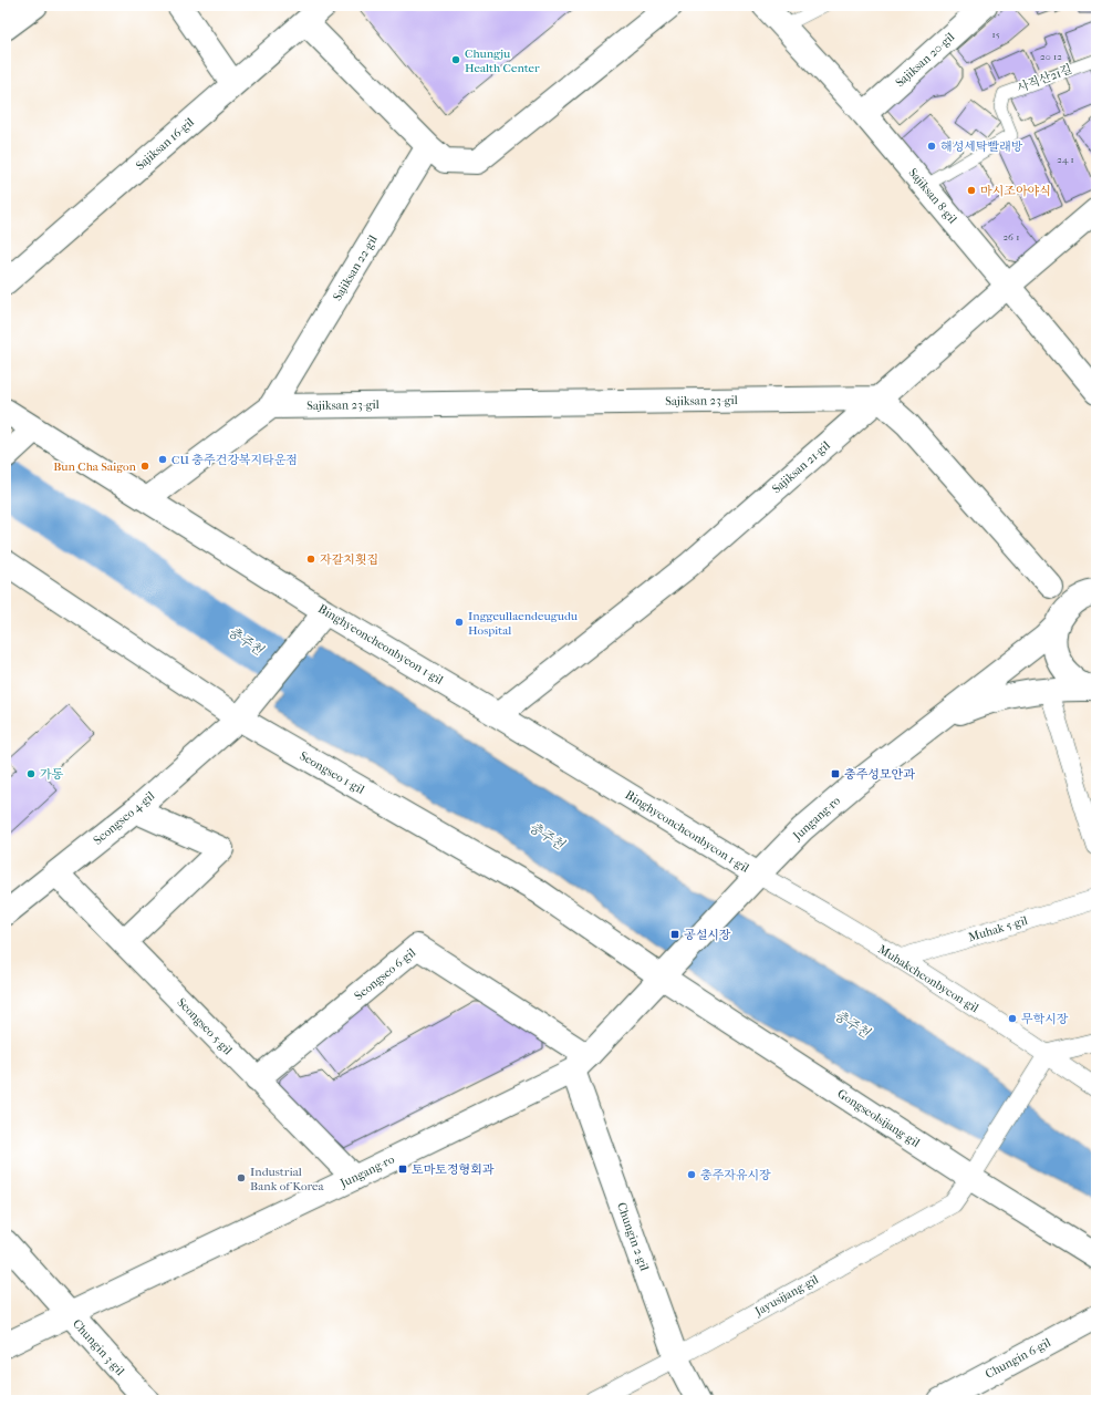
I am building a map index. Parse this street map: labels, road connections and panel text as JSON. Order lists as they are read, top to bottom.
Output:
{
  "streets": {
    "street": [
      "Sajiksan 20-gil",
      "Sajiksan 16-gil",
      "Sajiksan 8-gil",
      "Sajiksan 22-gil",
      "Sajiksan 23-gil",
      "Sajiksan 21-gil",
      "Binghyeoncheonbyeon 1-gil",
      "Seongseo 1-gil",
      "Seongseo 4-gil",
      "Jungang-ro",
      "Muhak 5-gil",
      "Seongseo 6-gil",
      "Muhakcheonbyeon-gil",
      "Seongseo 5-gil",
      "Gongseolsijang-gil",
      "Chungin 2-gil",
      "Jayusijang-gil",
      "Chungin 3-gil",
      "Chungin 6-gil"
    ],
    "lane": ["사직산21길"]
  },
  "crossings": [
    ["Sajiksan 20-gil", "Sajiksan 8-gil"],
    ["사직산21길", "Sajiksan 8-gil"],
    ["Sajiksan 8-gil", "Sajiksan 21-gil"],
    ["Sajiksan 22-gil", "Sajiksan 23-gil"],
    ["Sajiksan 22-gil", "Binghyeoncheonbyeon 1-gil"],
    ["Sajiksan 23-gil", "Sajiksan 21-gil"],
    ["Sajiksan 21-gil", "Binghyeoncheonbyeon 1-gil"],
    ["Binghyeoncheonbyeon 1-gil", "Seongseo 4-gil"],
    ["Binghyeoncheonbyeon 1-gil", "Jungang-ro"],
    ["Binghyeoncheonbyeon 1-gil", "Muhakcheonbyeon-gil"],
    ["Seongseo 1-gil", "Seongseo 4-gil"],
    ["Seongseo 1-gil", "Jungang-ro"],
    ["Seongseo 1-gil", "Gongseolsijang-gil"],
    ["Seongseo 4-gil", "Seongseo 5-gil"],
    ["Jungang-ro", "Seongseo 6-gil"],
    ["Jungang-ro", "Muhakcheonbyeon-gil"],
    ["Jungang-ro", "Seongseo 5-gil"],
    ["Jungang-ro", "Gongseolsijang-gil"],
    ["Jungang-ro", "Chungin 2-gil"],
    ["Jungang-ro", "Chungin 3-gil"],
    ["Muhak 5-gil", "Muhakcheonbyeon-gil"],
    ["Seongseo 6-gil", "Seongseo 5-gil"],
    ["Seongseo 6-gil", "Chungin 2-gil"],
    ["Muhakcheonbyeon-gil", "Jayusijang-gil"],
    ["Gongseolsijang-gil", "Jayusijang-gil"],
    ["Chungin 2-gil", "Jayusijang-gil"]
  ],
  "water": ["충주천"],
  "places": {
    "other": [
      "Chungju Health Center",
      "해성세탁빨래방",
      "마시조아야식",
      "CU 충주건강복지타운점",
      "Bun Cha Saigon",
      "자갈치횟집",
      "Inggeullaendeugudu Hospital",
      "가동",
      "무학시장",
      "충주자유시장",
      "Industrial Bank of Korea"
    ],
    "transit": ["충주성모안과", "공설시장", "토마토정형회과"]
  },
  "house_numbers": [
    "15",
    "20-12",
    "24-1",
    "26-1"
  ]
}
